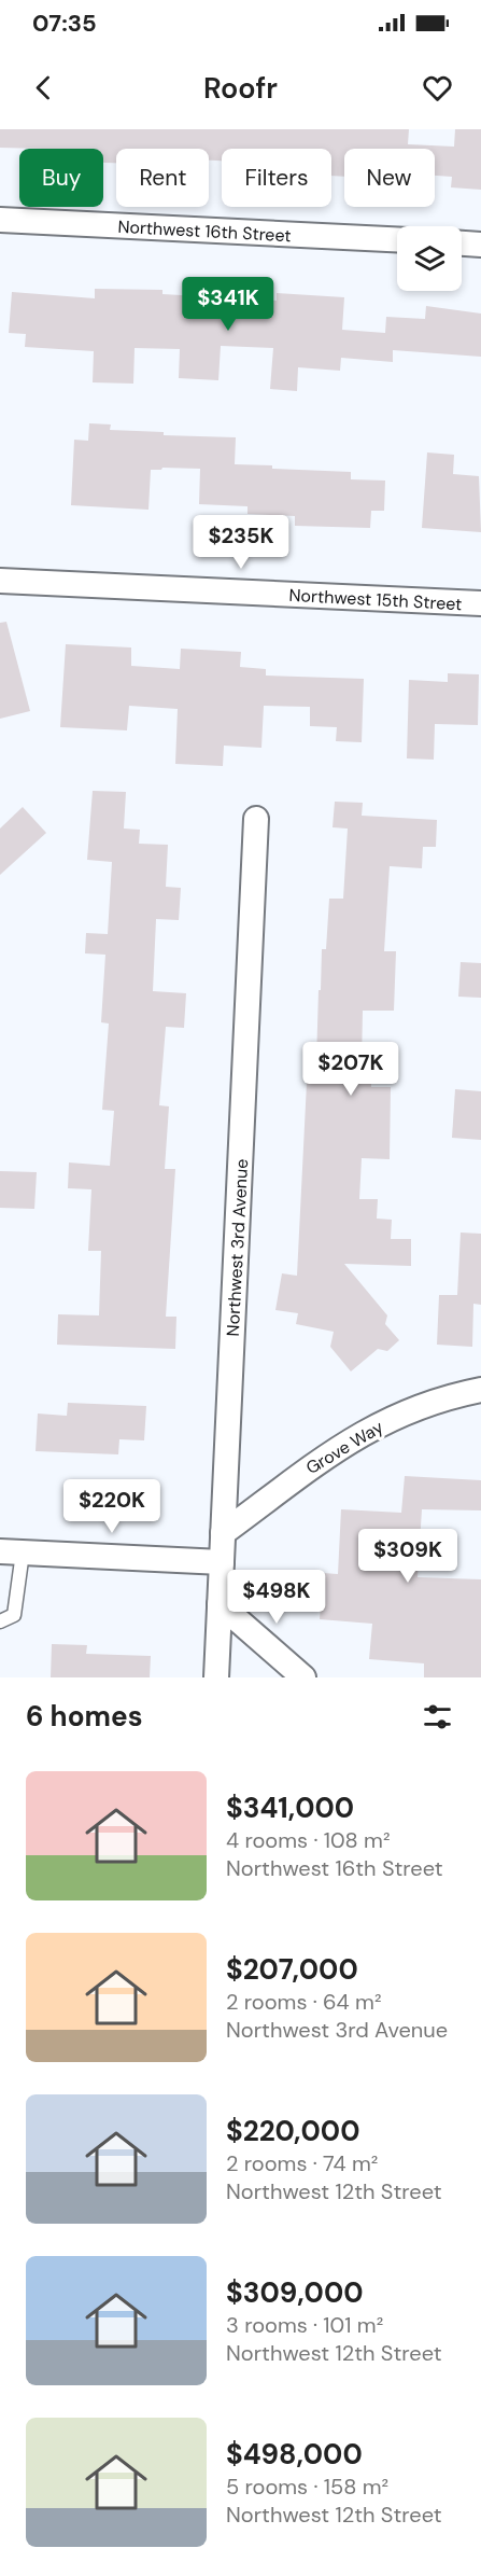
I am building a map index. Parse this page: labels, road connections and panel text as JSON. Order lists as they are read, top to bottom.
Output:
{
  "streets": {
    "street": [
      "Northwest 16th Street",
      "Northwest 15th Street",
      "Northwest 3rd Avenue",
      "Grove Way"
    ]
  },
  "crossings": [
    ["Northwest 3rd Avenue", "Grove Way"]
  ],
  "page": {
    "status": "07:35",
    "header": "Roofr",
    "chip": [
      "Buy",
      "Rent",
      "Filters",
      "New"
    ],
    "price": [
      "$341K",
      "$235K",
      "$207K",
      "$220K",
      "$309K",
      "$498K"
    ],
    "heading": "6 homes",
    "list": [
      {
        "name": "$341,000",
        "note": "4 rooms · 108 m² · Northwest 16th Street"
      },
      {
        "name": "$207,000",
        "note": "2 rooms · 64 m² · Northwest 3rd Avenue"
      },
      {
        "name": "$220,000",
        "note": "2 rooms · 74 m² · Northwest 12th Street"
      },
      {
        "name": "$309,000",
        "note": "3 rooms · 101 m² · Northwest 12th Street"
      },
      {
        "name": "$498,000",
        "note": "5 rooms · 158 m² · Northwest 12th Street"
      }
    ]
  }
}
